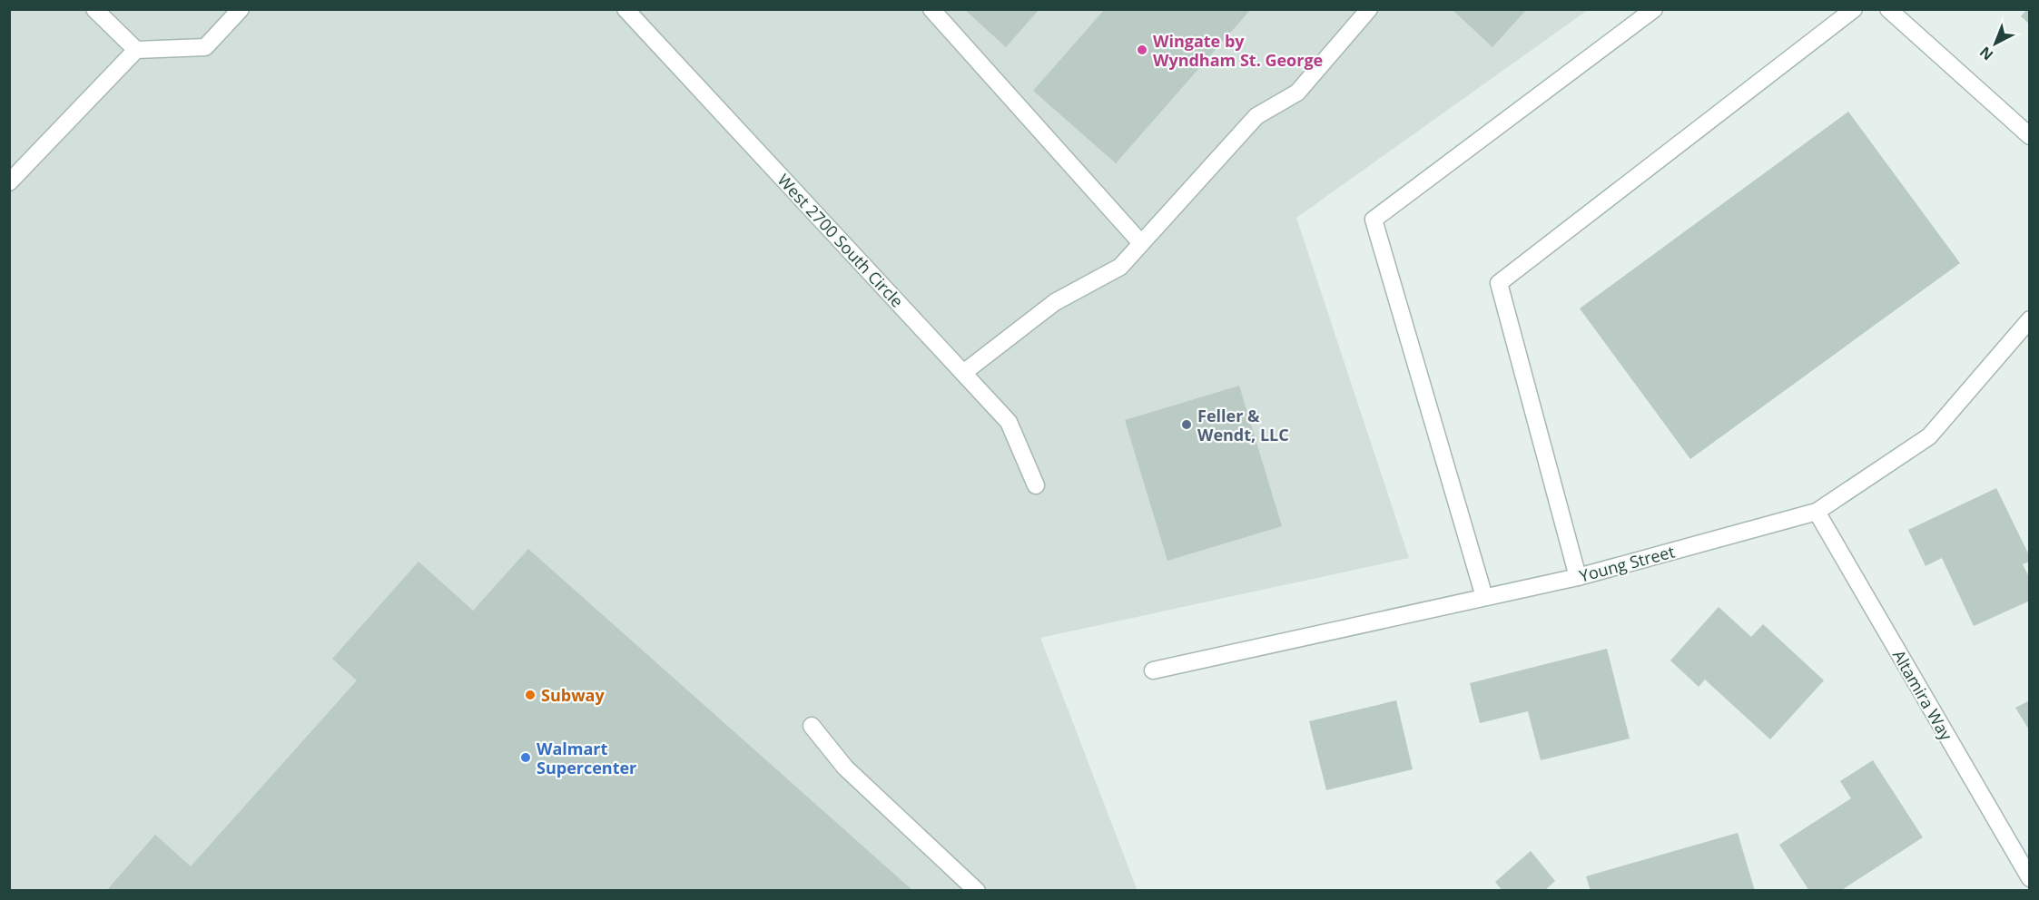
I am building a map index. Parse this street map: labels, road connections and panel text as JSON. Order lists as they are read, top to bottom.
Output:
{
  "streets": {
    "street": ["West 2700 South Circle", "Young Street", "Altamira Way"]
  },
  "crossings": [
    ["Young Street", "Altamira Way"]
  ],
  "places": [
    "Wingate by Wyndham St. George",
    "Feller & Wendt, LLC",
    "Subway",
    "Walmart Supercenter"
  ],
  "north": "bottom left"
}
